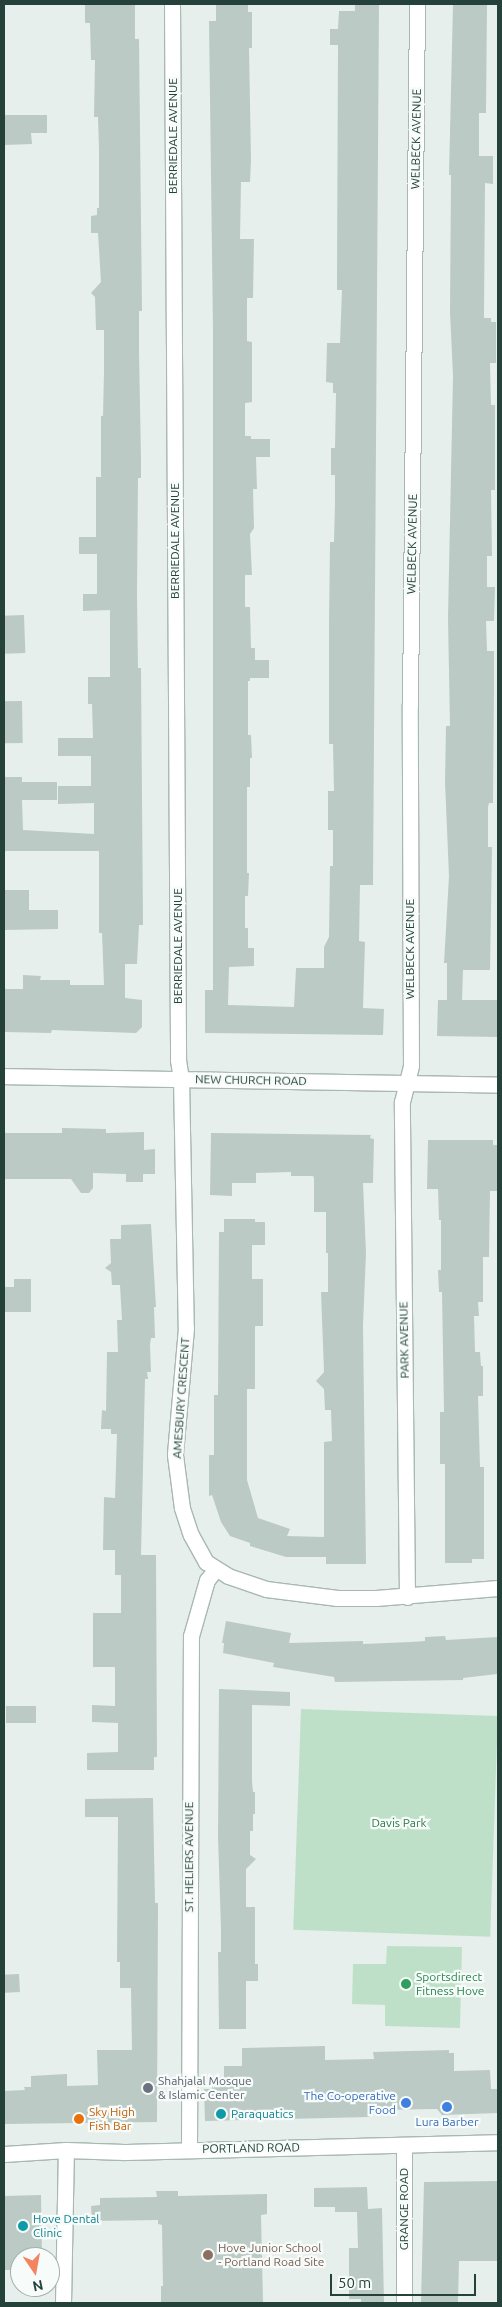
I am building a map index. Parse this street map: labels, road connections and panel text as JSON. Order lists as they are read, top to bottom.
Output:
{
  "streets": {
    "street": [
      "BERRIEDALE AVENUE",
      "WELBECK AVENUE",
      "NEW CHURCH ROAD",
      "PARK AVENUE",
      "AMESBURY CRESCENT",
      "ST. HELIERS AVENUE",
      "PORTLAND ROAD",
      "GRANGE ROAD"
    ]
  },
  "crossings": [
    ["BERRIEDALE AVENUE", "NEW CHURCH ROAD"],
    ["BERRIEDALE AVENUE", "AMESBURY CRESCENT"],
    ["WELBECK AVENUE", "NEW CHURCH ROAD"],
    ["WELBECK AVENUE", "PARK AVENUE"],
    ["NEW CHURCH ROAD", "PARK AVENUE"],
    ["NEW CHURCH ROAD", "AMESBURY CRESCENT"],
    ["PARK AVENUE", "AMESBURY CRESCENT"],
    ["AMESBURY CRESCENT", "ST. HELIERS AVENUE"],
    ["ST. HELIERS AVENUE", "PORTLAND ROAD"],
    ["PORTLAND ROAD", "GRANGE ROAD"]
  ],
  "parks": ["Davis Park"],
  "places": [
    "Sportsdirect Fitness Hove",
    "Shahjalal Mosque & Islamic Center",
    "The Co-operative Food",
    "Lura Barber",
    "Paraquatics",
    "Sky High Fish Bar",
    "Hove Dental Clinic",
    "Hove Junior School - Portland Road Site"
  ],
  "scale_bar": "50 m",
  "north": "bottom"
}
